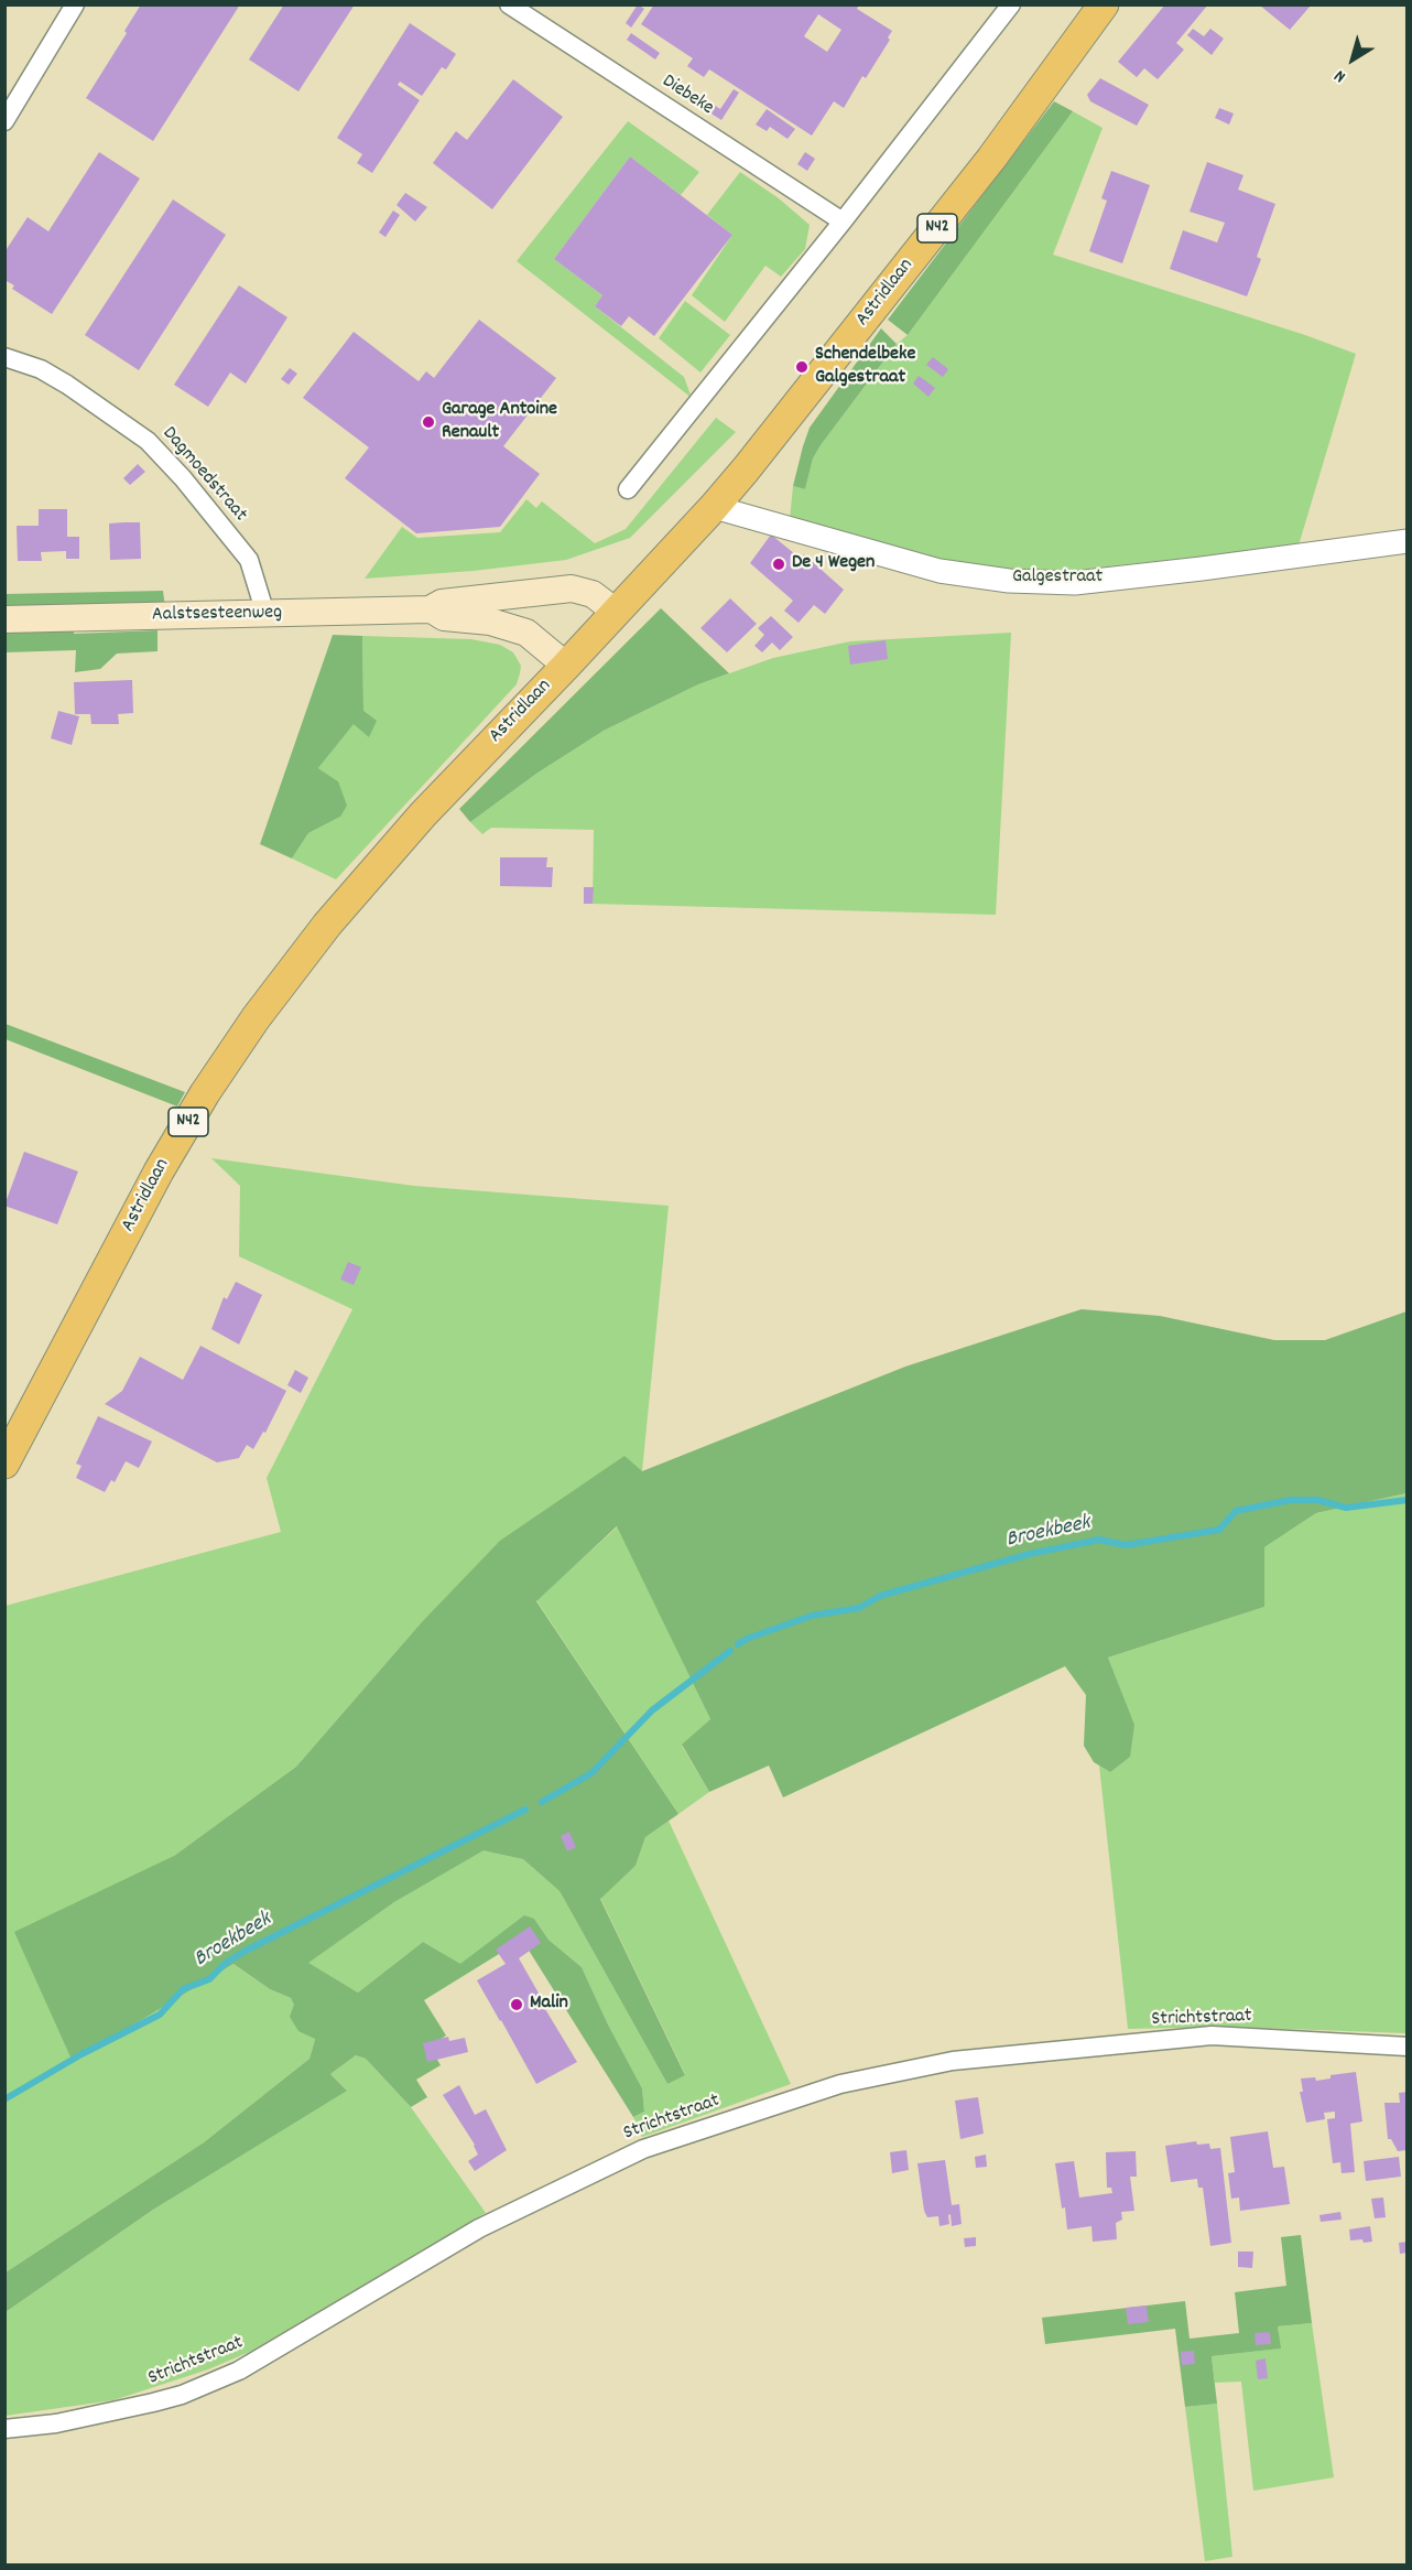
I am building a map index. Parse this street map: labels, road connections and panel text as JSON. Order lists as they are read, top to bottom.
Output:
{
  "streets": {
    "main road": ["N42", "Astridlaan", "Aalstsesteenweg"],
    "street": [
      "Diebeke",
      "Dagmoedstraat",
      "Galgestraat",
      "Strichtstraat"
    ]
  },
  "crossings": [
    ["Astridlaan", "Galgestraat"],
    ["Astridlaan", "Aalstsesteenweg"],
    ["Dagmoedstraat", "Aalstsesteenweg"]
  ],
  "water": ["Broekbeek"],
  "places": [
    "Schendelbeke Galgestraat",
    "Garage Antoine Renault",
    "De 4 Wegen",
    "Malin"
  ],
  "north": "bottom left"
}
